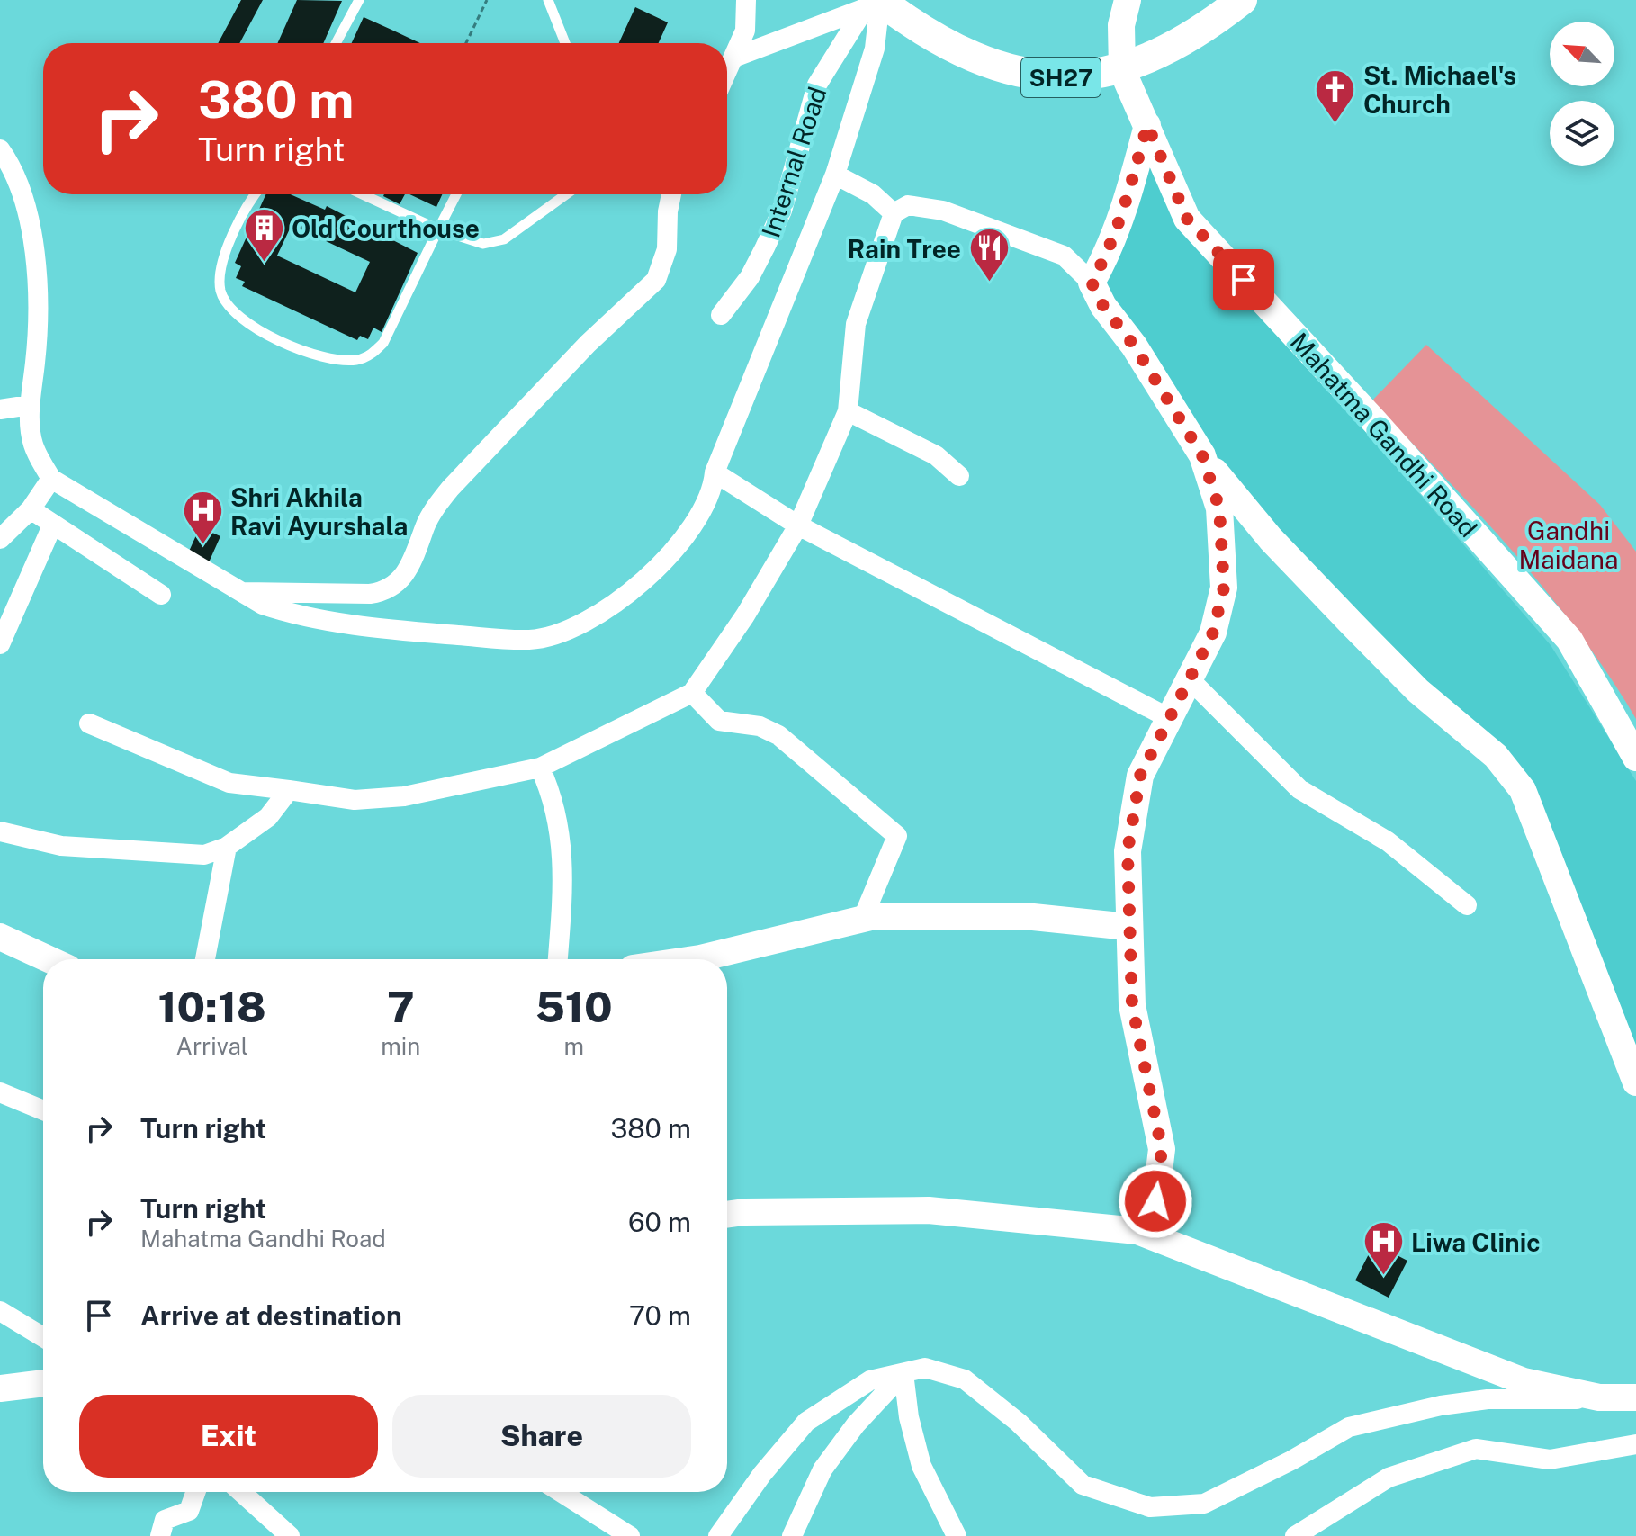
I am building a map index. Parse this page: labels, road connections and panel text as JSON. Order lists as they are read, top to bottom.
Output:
{
  "streets": {
    "main road": ["SH27"],
    "street": ["Internal Road", "Mahatma Gandhi Road"]
  },
  "crossings": [
    ["SH27", "Internal Road"],
    ["SH27", "Mahatma Gandhi Road"]
  ],
  "parks": ["Gandhi Maidana"],
  "places": {
    "church": ["St. Michael's Church"],
    "building": ["Old Courthouse"],
    "restaurant": ["Rain Tree"],
    "hospital": ["Shri Akhila Ravi Ayurshala", "Liwa Clinic"]
  },
  "north": "top left",
  "page": {
    "turn": ["380 m", "Turn right"],
    "eta": [
      "10:18",
      "Arrival",
      "7",
      "min",
      "510",
      "m"
    ],
    "list": [
      {
        "name": "Turn right",
        "value": "380 m"
      },
      {
        "name": "Turn right",
        "note": "Mahatma Gandhi Road",
        "value": "60 m"
      },
      {
        "name": "Arrive at destination",
        "value": "70 m"
      }
    ],
    "buttons": ["Exit", "Share"]
  }
}
